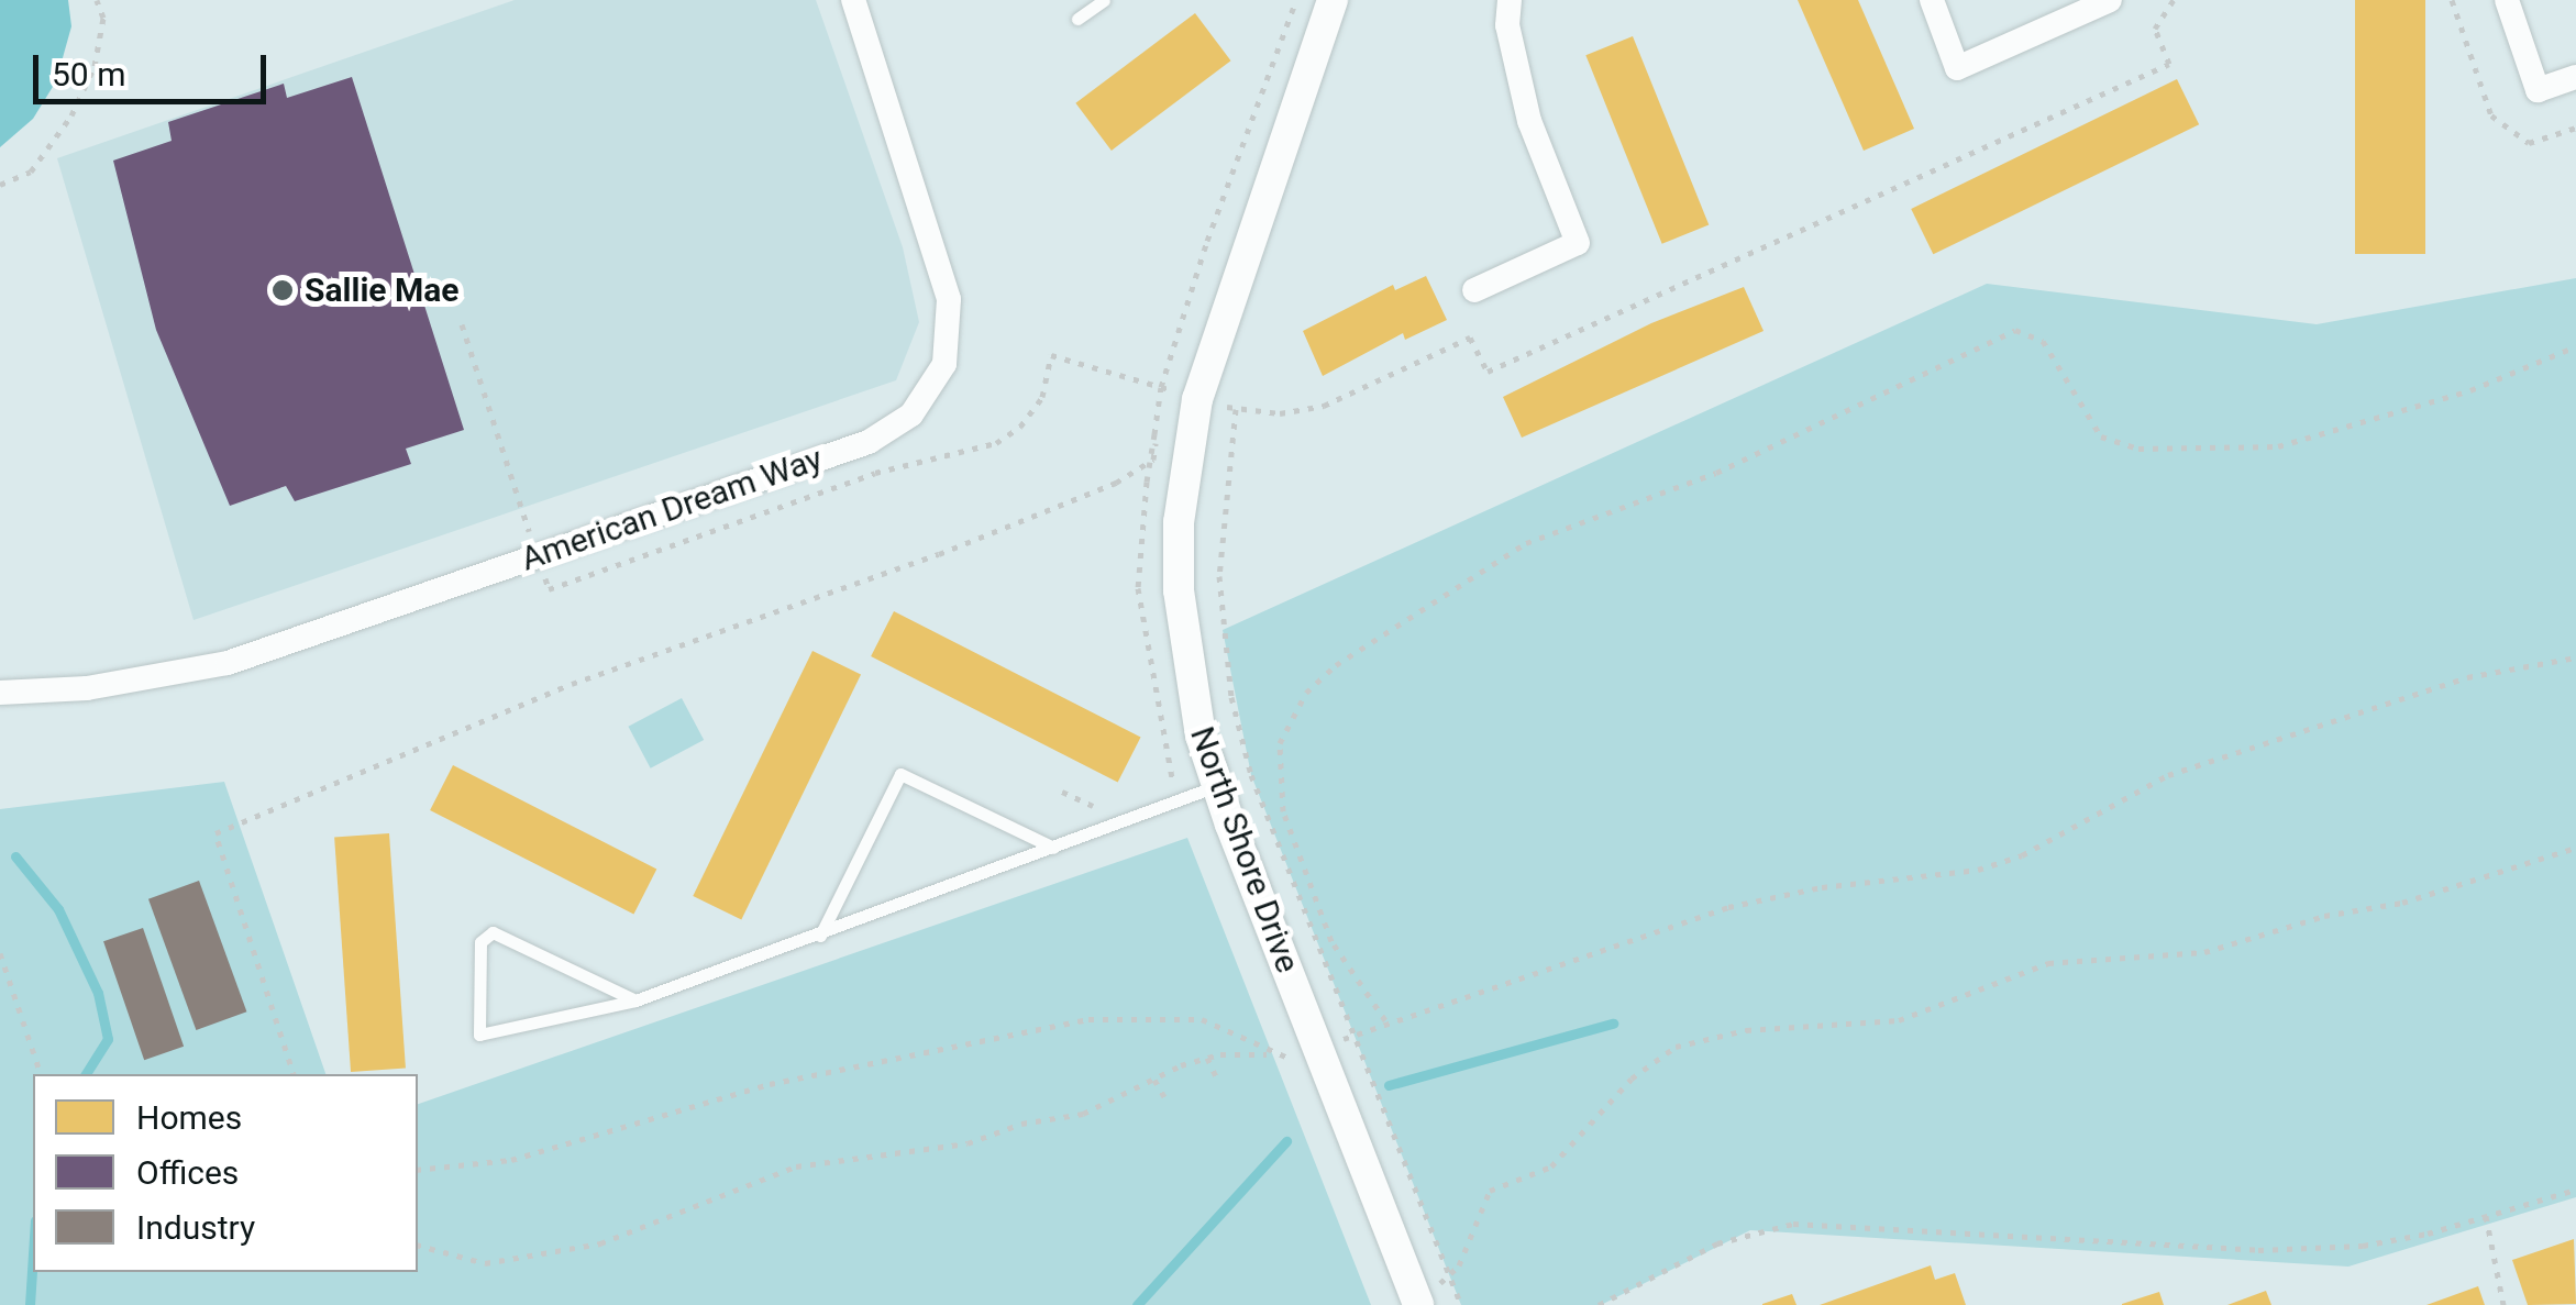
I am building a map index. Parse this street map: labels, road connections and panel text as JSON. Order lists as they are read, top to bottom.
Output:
{
  "streets": {
    "street": ["American Dream Way", "North Shore Drive"]
  },
  "places": ["Sallie Mae"],
  "legend": ["Homes", "Offices", "Industry"],
  "scale_bar": "50 m"
}
